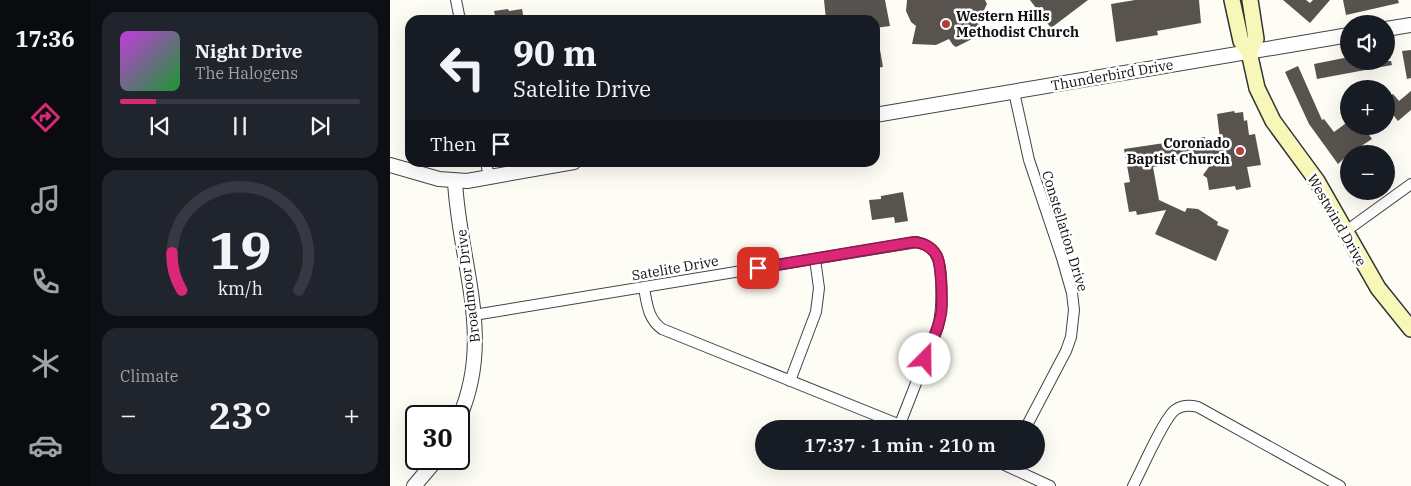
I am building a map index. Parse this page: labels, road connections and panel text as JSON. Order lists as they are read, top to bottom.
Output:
{
  "streets": {
    "main road": ["Westwind Drive"],
    "street": [
      "Thunderbird Drive",
      "Constellation Drive",
      "Satelite Drive",
      "Broadmoor Drive"
    ]
  },
  "crossings": [
    ["Thunderbird Drive", "Westwind Drive"],
    ["Thunderbird Drive", "Constellation Drive"],
    ["Satelite Drive", "Broadmoor Drive"]
  ],
  "places": ["Western Hills Methodist Church", "Coronado Baptist Church"],
  "page": {
    "tabs": "17:36",
    "map_buttons": ["+", "−"],
    "turn": ["90 m", "Satelite Drive"],
    "song": ["Night Drive", "The Halogens"],
    "then": "Then",
    "tile": "Climate",
    "heat": ["−", "23°", "+"],
    "limit": "30",
    "trip": "17:37 · 1 min · 210 m",
    "gauge": ["19", "km/h"]
  }
}
